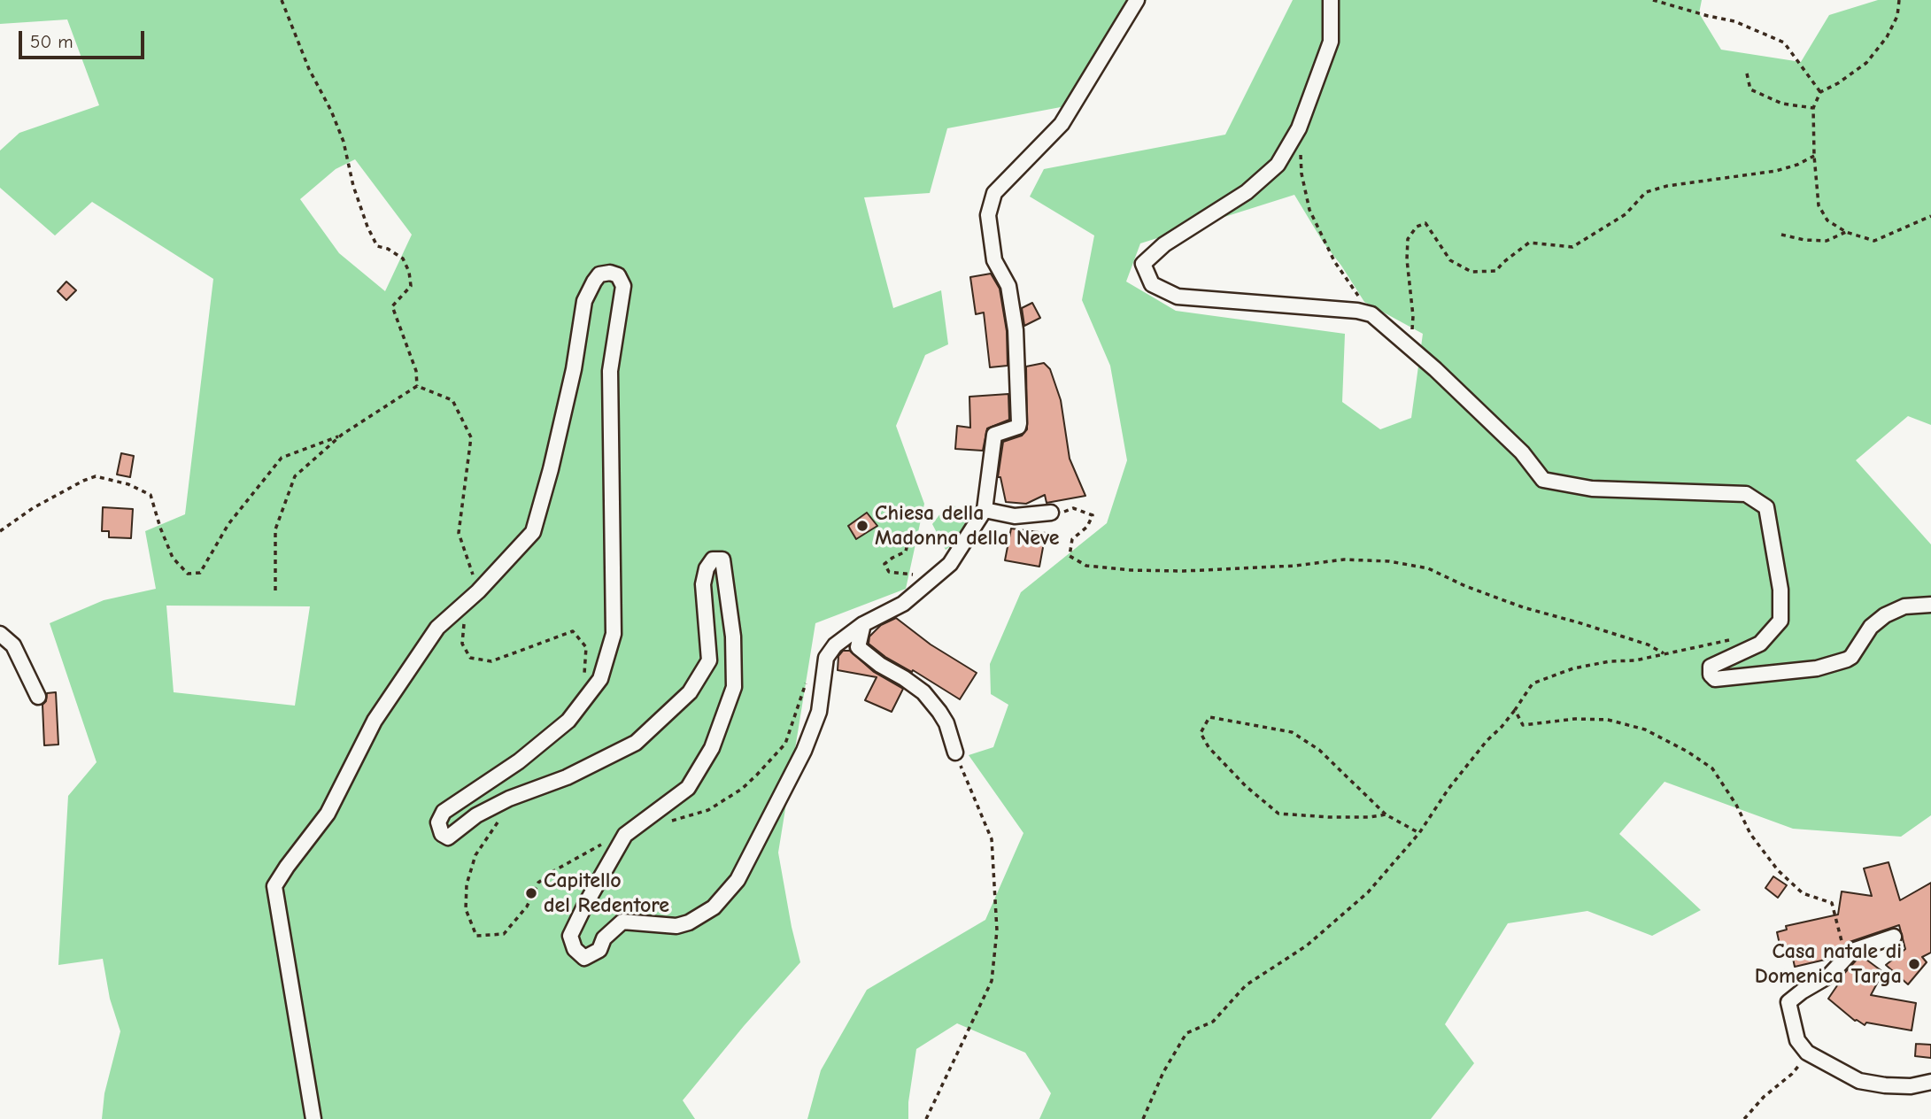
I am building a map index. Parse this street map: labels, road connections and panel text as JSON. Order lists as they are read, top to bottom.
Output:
{
  "places": ["Chiesa della Madonna della Neve", "Capitello del Redentore", "Casa natale di Domenica Targa"],
  "scale_bar": "50 m"
}
